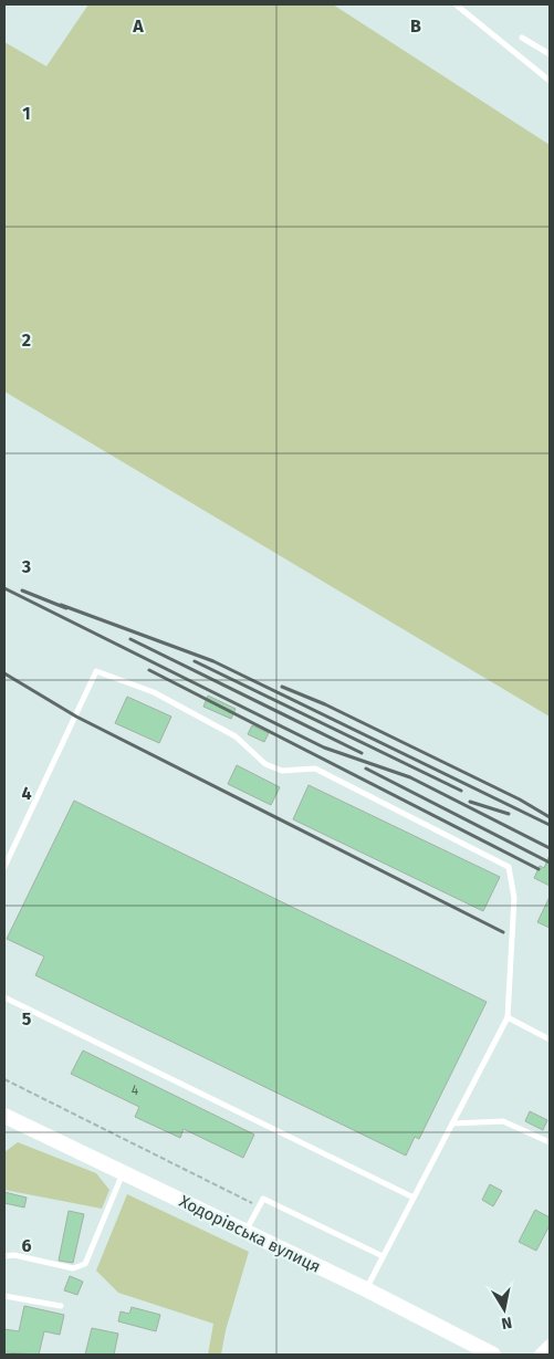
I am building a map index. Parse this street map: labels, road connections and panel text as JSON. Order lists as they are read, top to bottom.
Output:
{
  "streets": {
    "main road": ["Ходорівська вулиця"]
  },
  "house_numbers": ["4"],
  "north": "bottom",
  "grid": {
    "columns": ["A", "B"],
    "rows": [
      "1",
      "2",
      "3",
      "4",
      "5",
      "6"
    ]
  }
}
